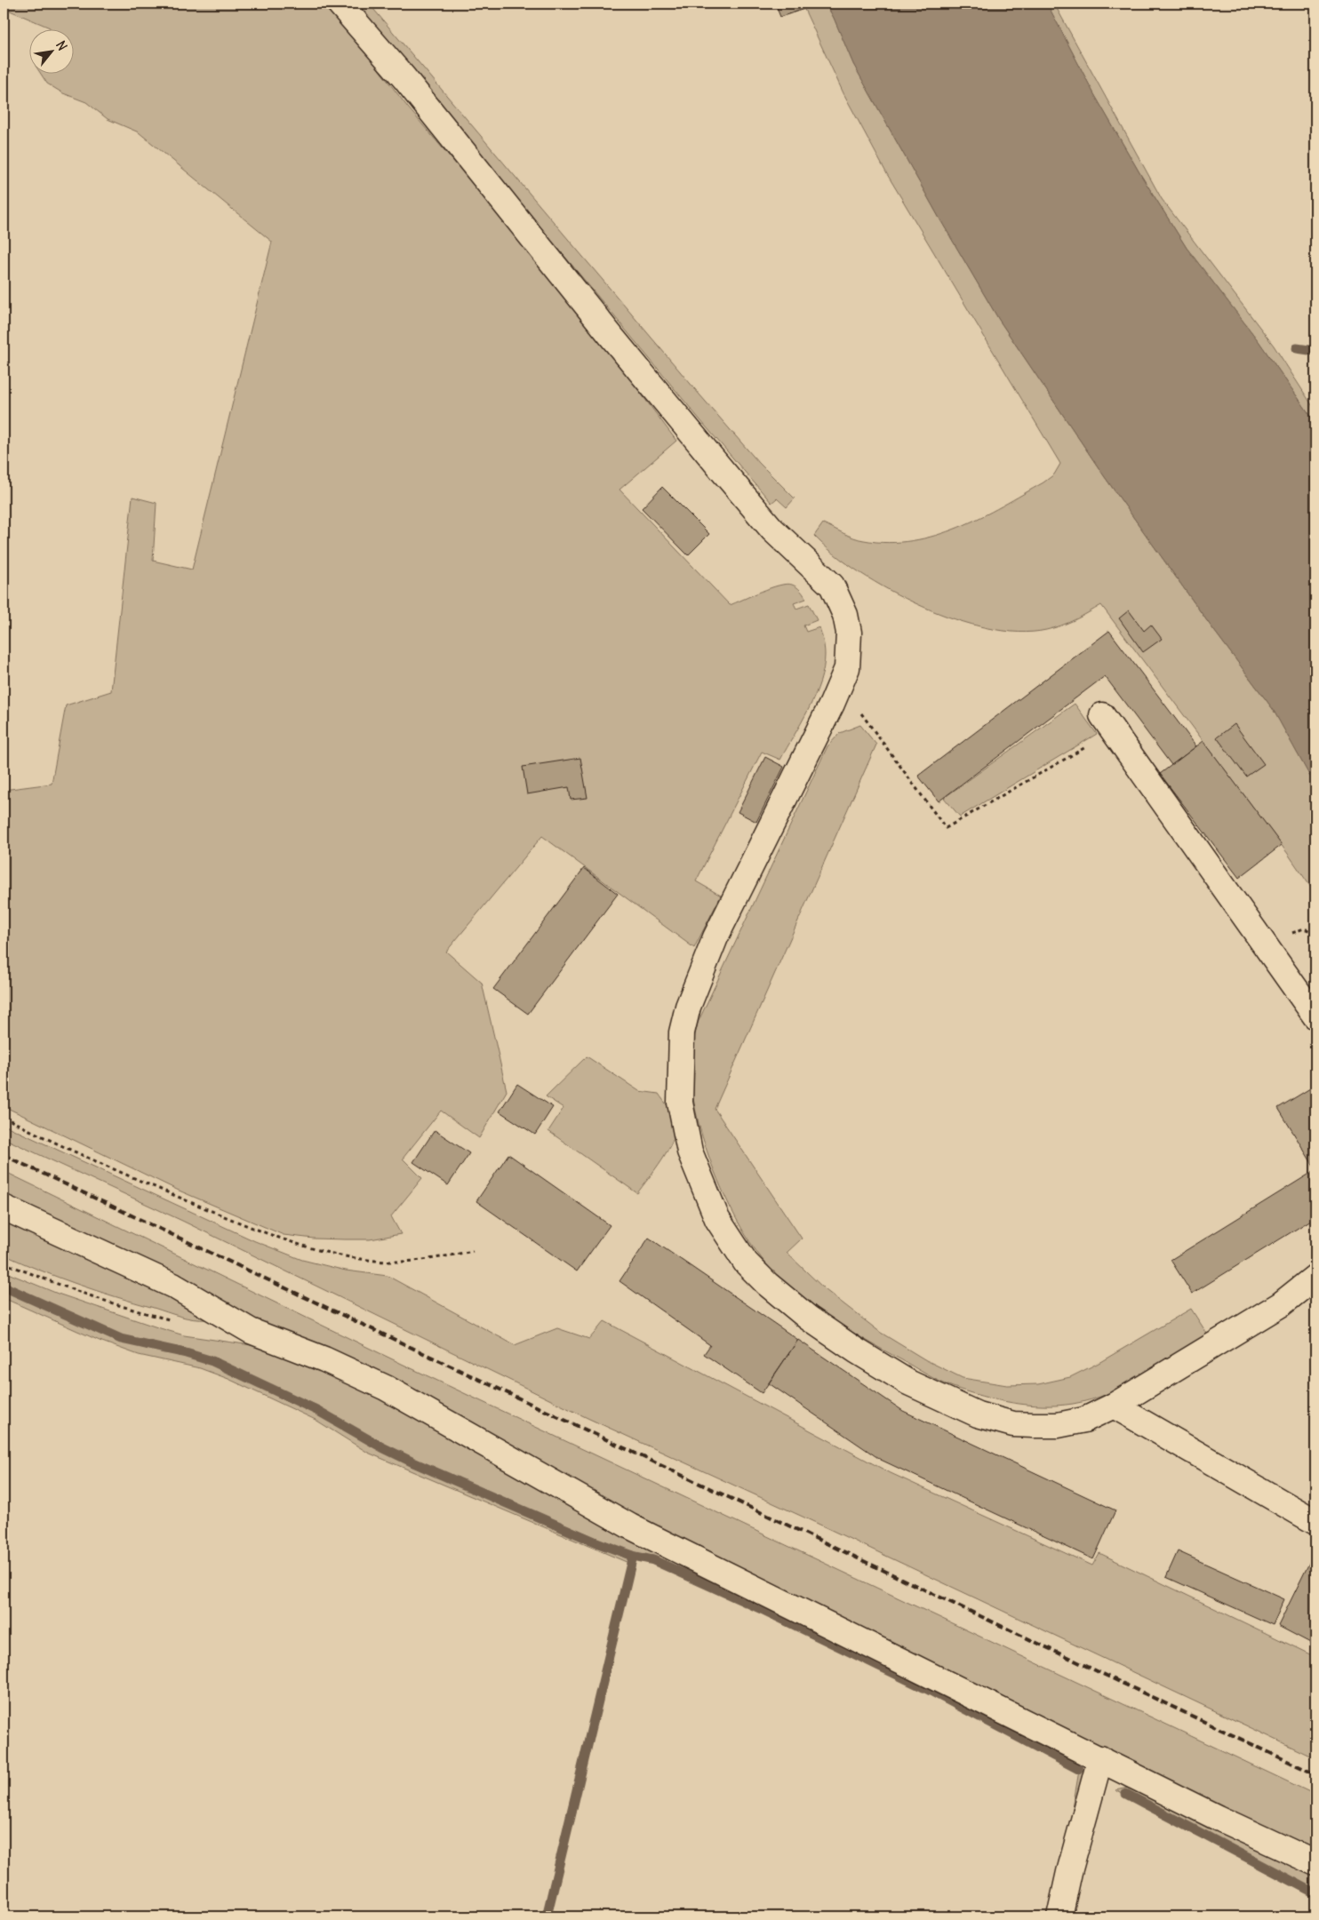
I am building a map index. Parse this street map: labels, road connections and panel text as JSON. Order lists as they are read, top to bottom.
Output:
{
  "north": "top right"
}
